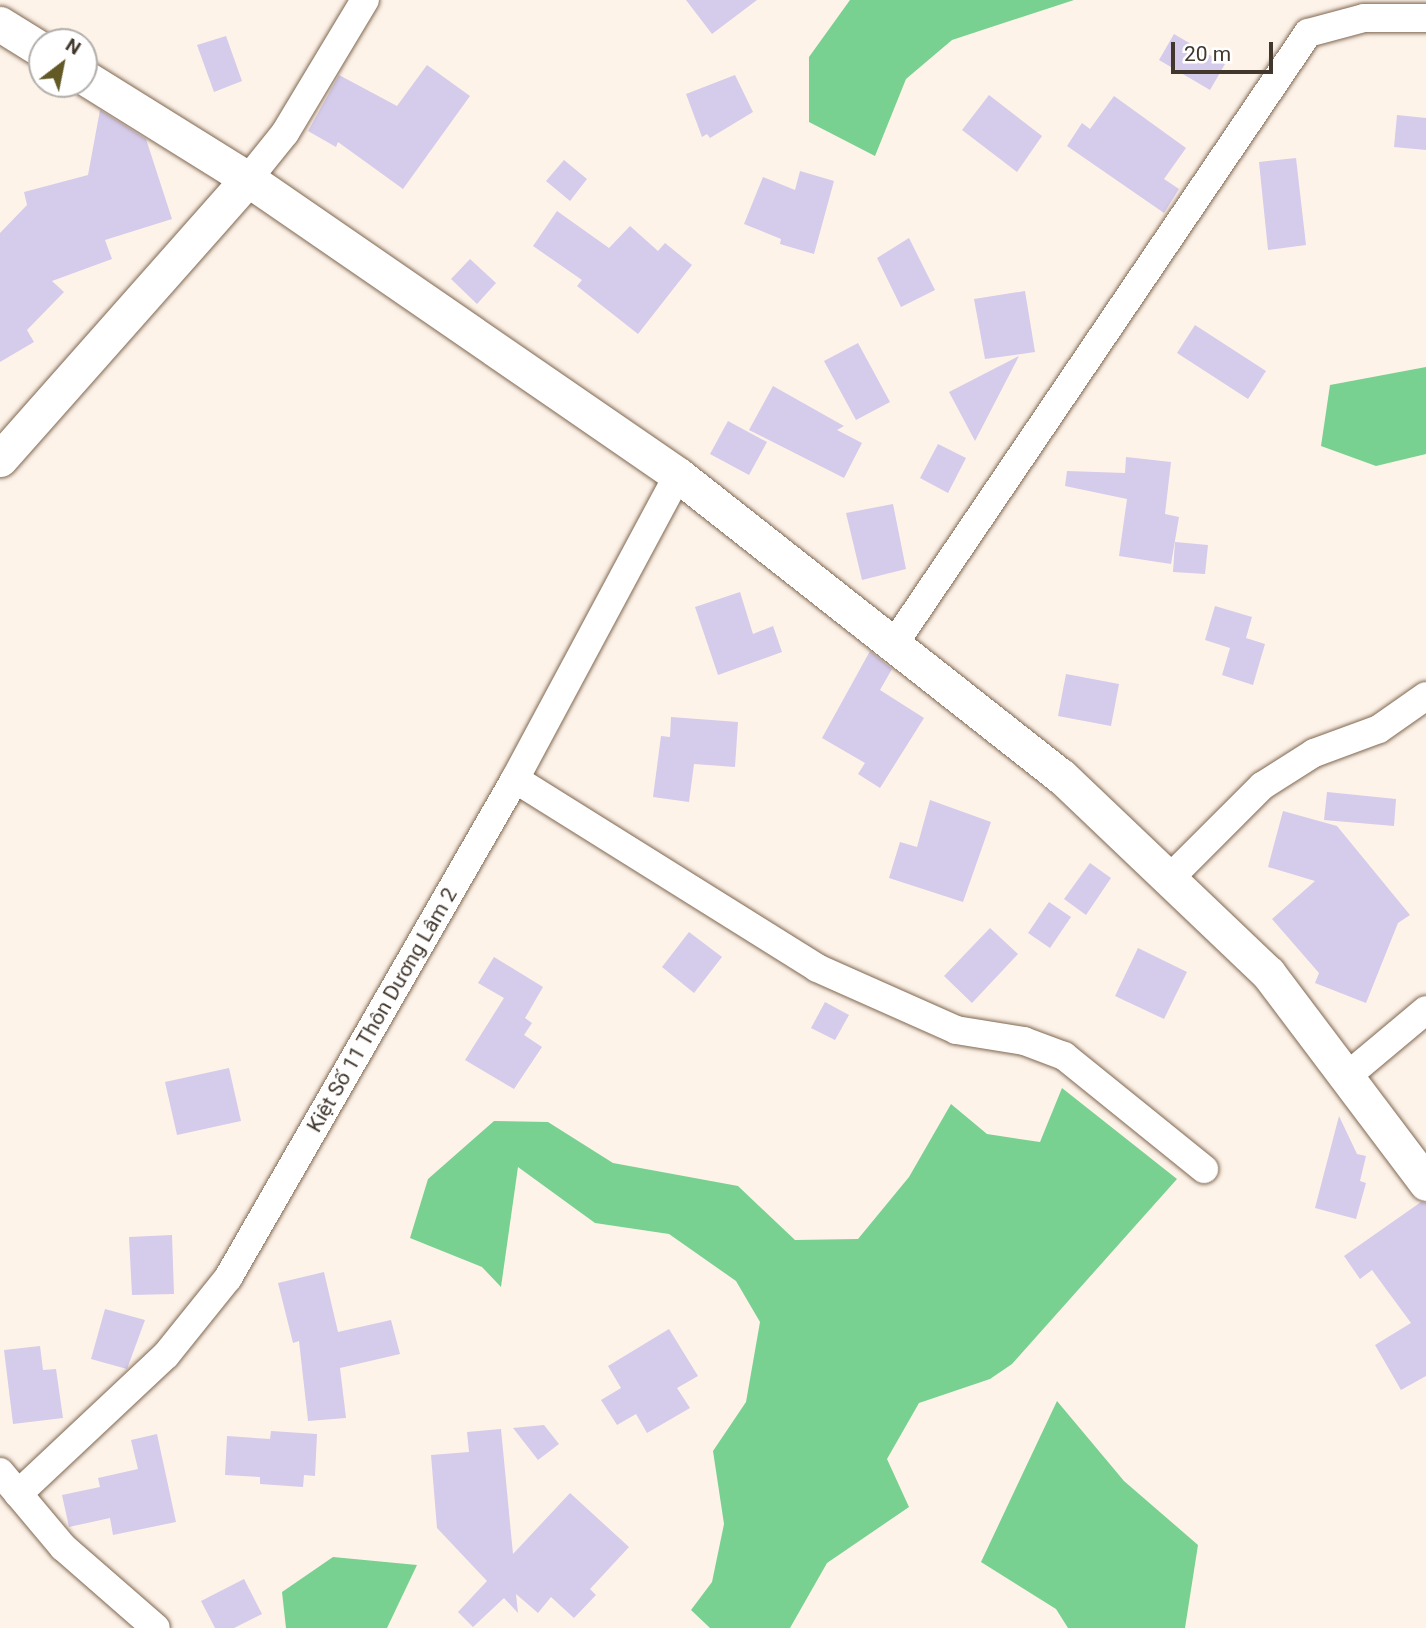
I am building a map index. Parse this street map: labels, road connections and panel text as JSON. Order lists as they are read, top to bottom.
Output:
{
  "streets": {
    "street": ["Kiệt Số 11 Thôn Dương Lâm 2"]
  },
  "scale_bar": "20 m",
  "north": "top right"
}
